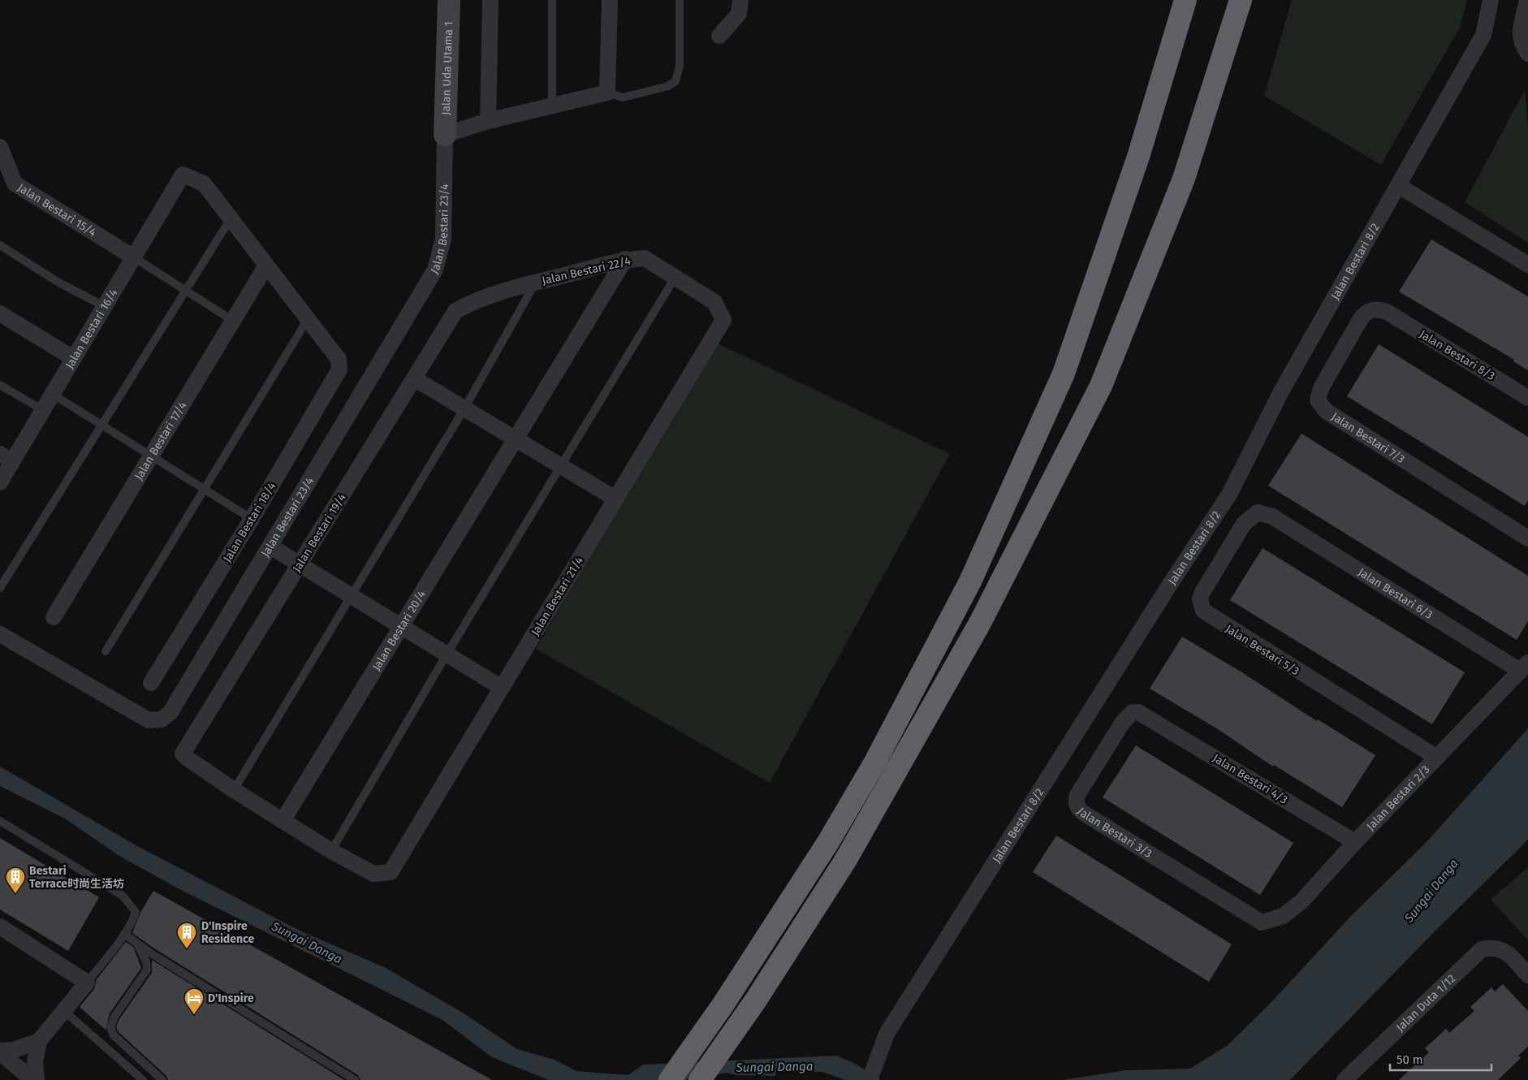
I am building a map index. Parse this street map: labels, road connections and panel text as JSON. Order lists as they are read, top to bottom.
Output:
{
  "streets": {
    "street": [
      "Jalan Uda Utama 1",
      "Jalan Bestari 15/4",
      "Jalan Bestari 23/4",
      "Jalan Bestari 8/2",
      "Jalan Bestari 22/4",
      "Jalan Bestari 16/4",
      "Jalan Bestari 8/3",
      "Jalan Bestari 7/3",
      "Jalan Bestari 17/4",
      "Jalan Bestari 18/4",
      "Jalan Bestari 19/4",
      "Jalan Bestari 6/3",
      "Jalan Bestari 21/4",
      "Jalan Bestari 20/4",
      "Jalan Bestari 5/3",
      "Jalan Bestari 4/3",
      "Jalan Bestari 2/3",
      "Jalan Bestari 3/3",
      "Jalan Duta 1/12"
    ]
  },
  "crossings": [
    ["Jalan Uda Utama 1", "Jalan Bestari 23/4"],
    ["Jalan Bestari 15/4", "Jalan Bestari 16/4"],
    ["Jalan Bestari 22/4", "Jalan Bestari 19/4"],
    ["Jalan Bestari 22/4", "Jalan Bestari 21/4"],
    ["Jalan Bestari 22/4", "Jalan Bestari 20/4"],
    ["Jalan Bestari 8/3", "Jalan Bestari 7/3"],
    ["Jalan Bestari 6/3", "Jalan Bestari 5/3"],
    ["Jalan Bestari 6/3", "Jalan Bestari 2/3"],
    ["Jalan Bestari 5/3", "Jalan Bestari 2/3"],
    ["Jalan Bestari 4/3", "Jalan Bestari 2/3"],
    ["Jalan Bestari 4/3", "Jalan Bestari 3/3"],
    ["Jalan Bestari 2/3", "Jalan Bestari 3/3"]
  ],
  "water": ["Sungai Danga"],
  "places": {
    "building": ["Bestari Terrace时尚生活坊", "D'Inspire Residence"],
    "hotel": ["D'Inspire"]
  },
  "scale_bar": "50 m"
}
